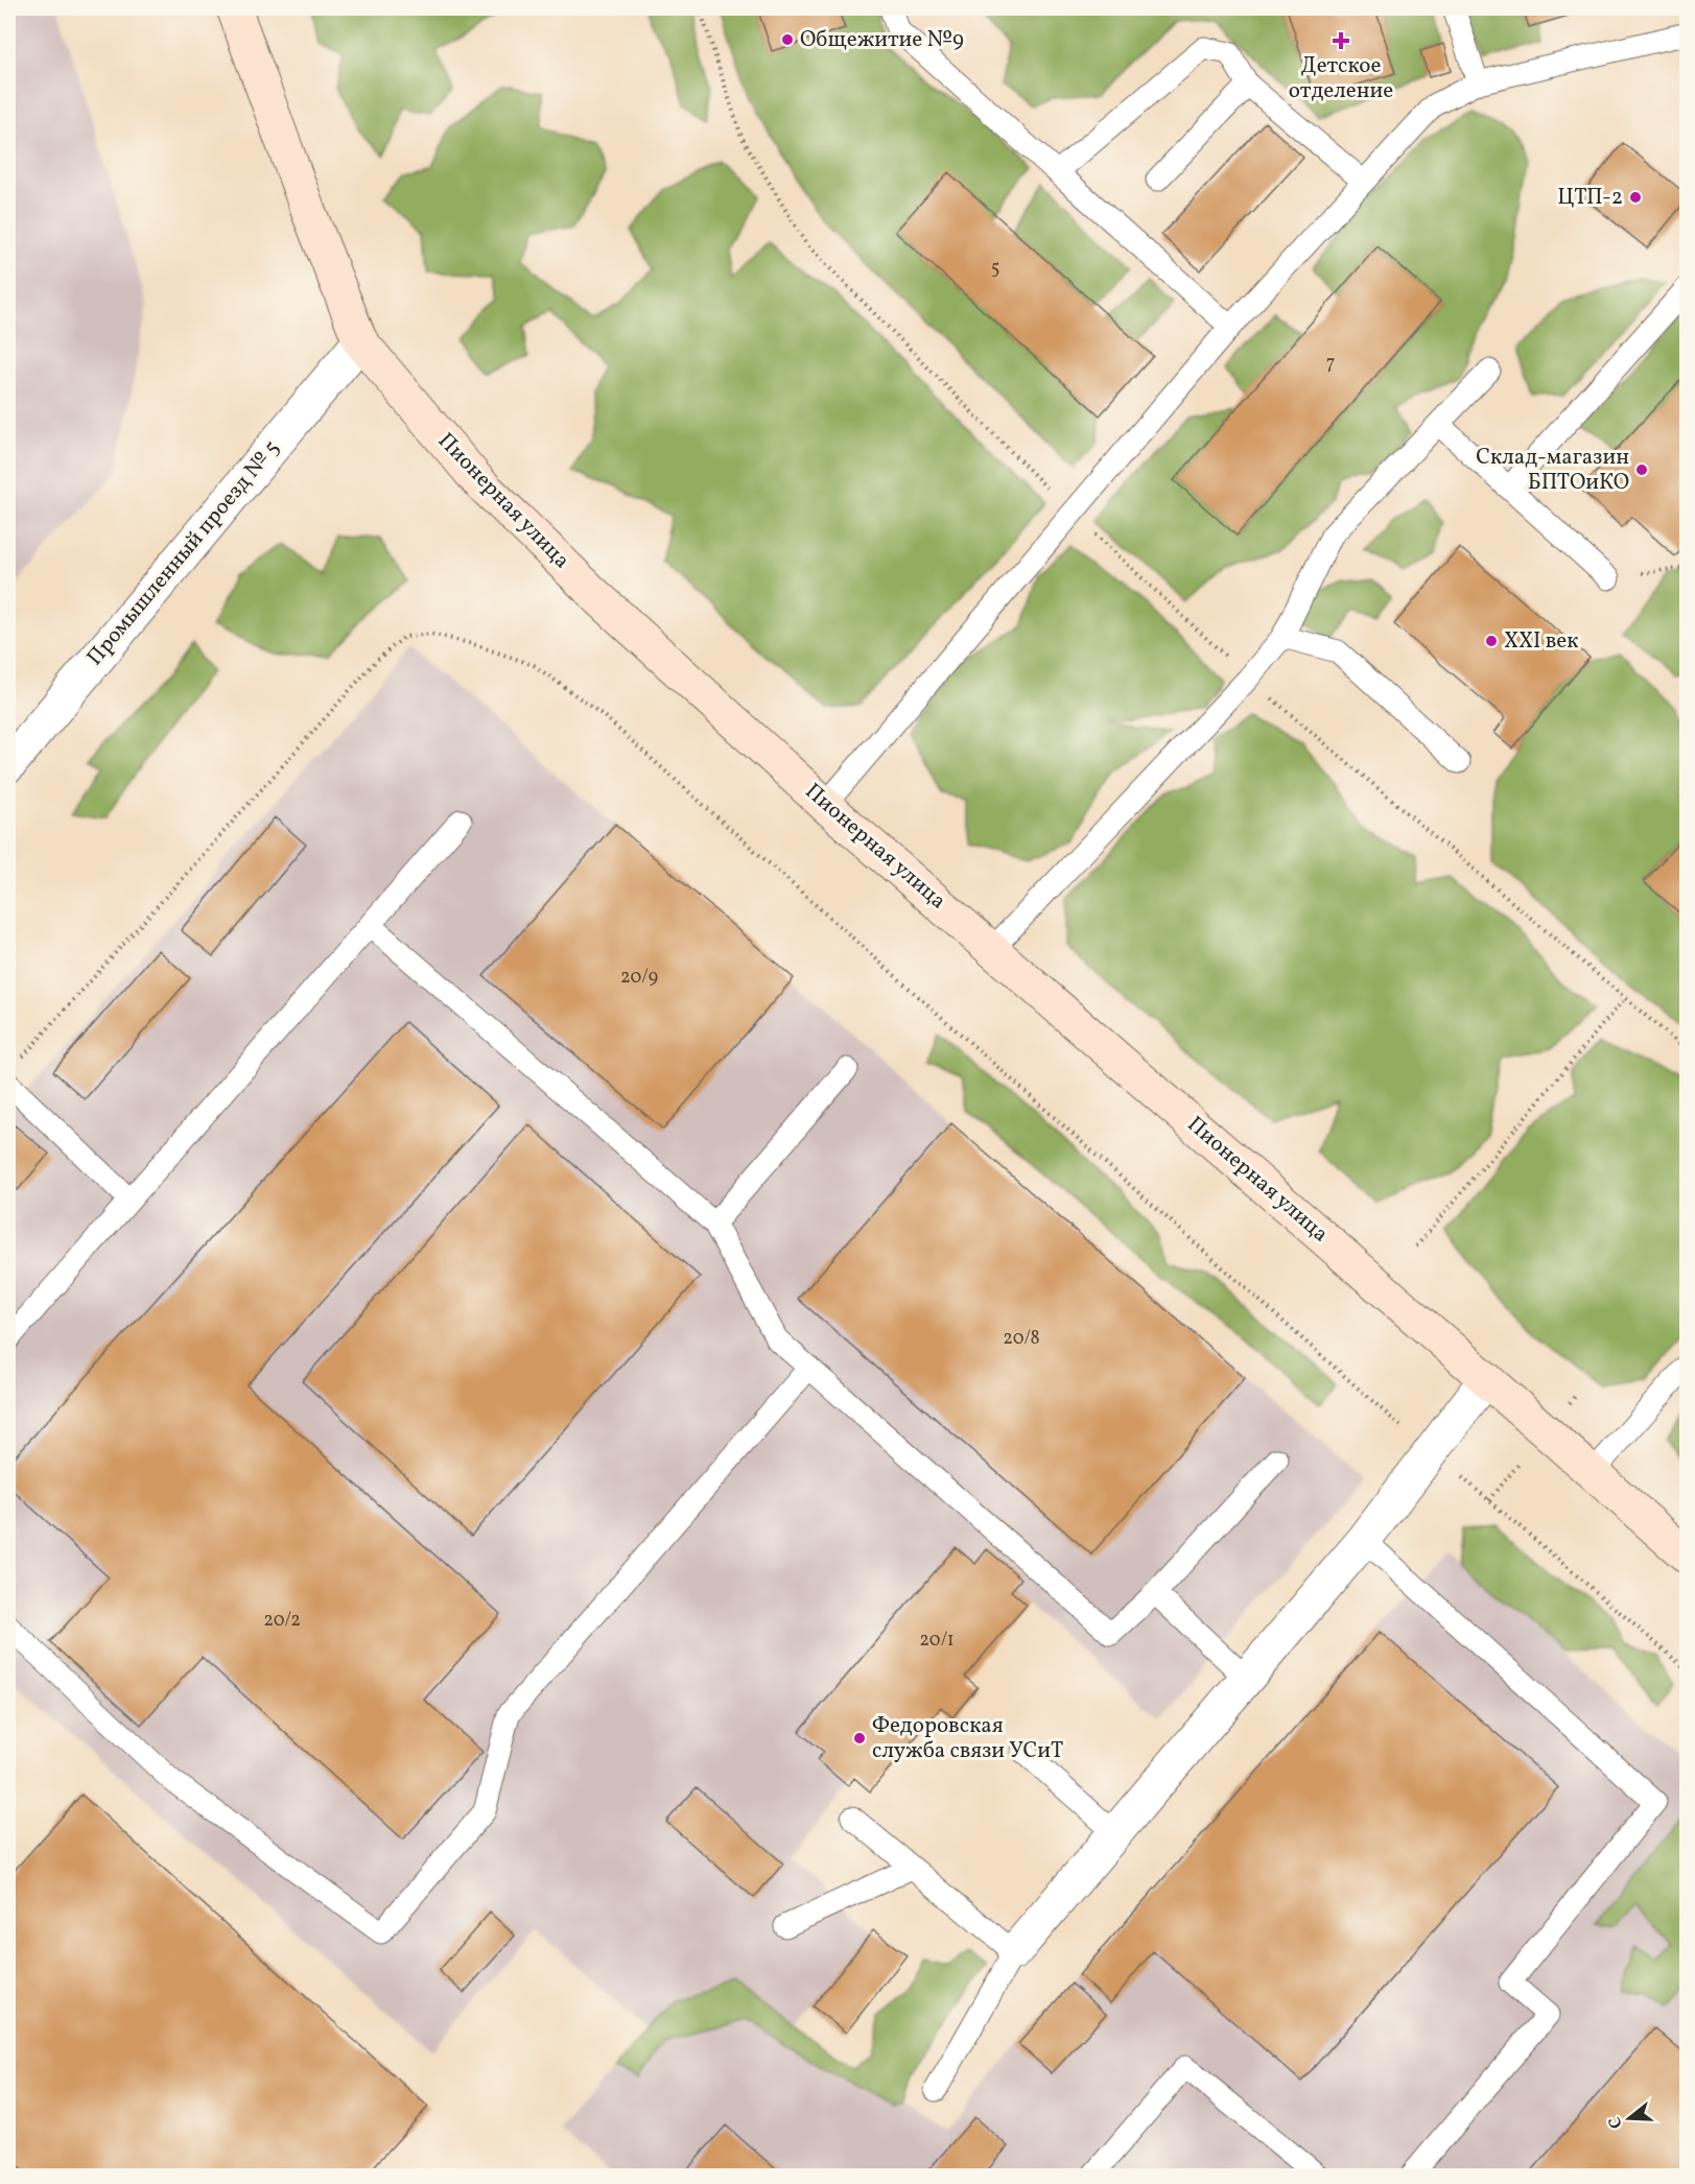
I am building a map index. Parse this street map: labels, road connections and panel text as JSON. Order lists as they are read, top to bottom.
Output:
{
  "streets": {
    "main road": ["Пионерная улица"],
    "street": ["Промышленный проезд № 5"]
  },
  "crossings": [
    ["Пионерная улица", "Промышленный проезд № 5"]
  ],
  "places": {
    "other": [
      "Общежитие №9",
      "ЦТП-2",
      "Склад-магазин БПТОиКО",
      "XXI век",
      "Федоровская служба связи УСиТ"
    ],
    "health": ["Детское отделение"]
  },
  "house_numbers": [
    "5",
    "7",
    "20/9",
    "20/8",
    "20/2",
    "20/1"
  ],
  "north": "left"
}
